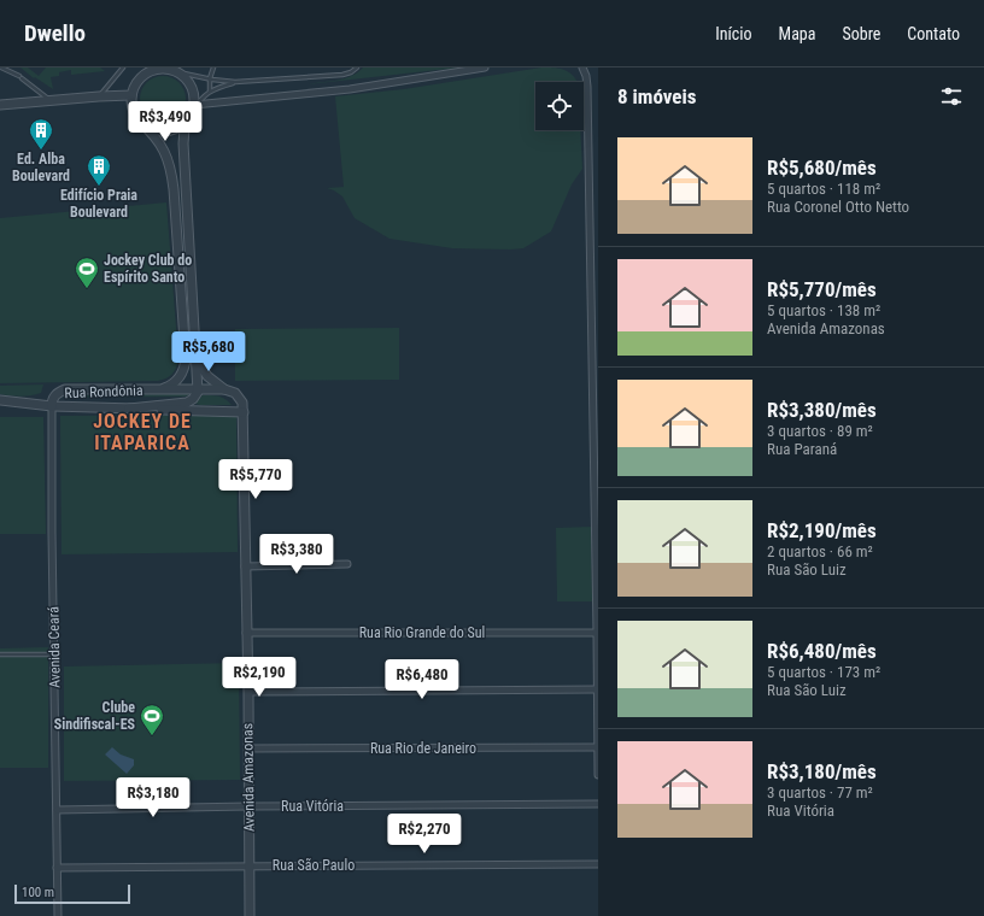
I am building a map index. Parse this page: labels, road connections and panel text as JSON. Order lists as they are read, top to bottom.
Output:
{
  "streets": {
    "street": [
      "Rua Rondônia",
      "Rua Rio Grande do Sul",
      "Avenida Ceará",
      "Rua Rio de Janeiro",
      "Avenida Amazonas",
      "Rua Vitória",
      "Rua São Paulo"
    ]
  },
  "crossings": [
    ["Rua Rondônia", "Avenida Ceará"],
    ["Rua Rondônia", "Avenida Amazonas"],
    ["Rua Rio Grande do Sul", "Avenida Amazonas"],
    ["Avenida Ceará", "Rua Vitória"],
    ["Avenida Ceará", "Rua São Paulo"],
    ["Rua Rio de Janeiro", "Avenida Amazonas"],
    ["Avenida Amazonas", "Rua Vitória"],
    ["Avenida Amazonas", "Rua São Paulo"]
  ],
  "districts": ["JOCKEY DE ITAPARICA"],
  "places": {
    "building": ["Ed. Alba Boulevard", "Edifício Praia Boulevard"],
    "sports": ["Jockey Club do Espírito Santo", "Clube Sindifiscal-ES"]
  },
  "scale_bar": "100 m",
  "page": {
    "header": "Dwello",
    "nav": [
      "Início",
      "Mapa",
      "Sobre",
      "Contato"
    ],
    "heading": "8 imóveis",
    "price": [
      "R$3,490",
      "R$5,680",
      "R$5,770",
      "R$3,380",
      "R$2,190",
      "R$6,480",
      "R$3,180",
      "R$2,270"
    ],
    "list": [
      {
        "name": "R$5,680/mês",
        "note": "5 quartos · 118 m² · Rua Coronel Otto Netto"
      },
      {
        "name": "R$5,770/mês",
        "note": "5 quartos · 138 m² · Avenida Amazonas"
      },
      {
        "name": "R$3,380/mês",
        "note": "3 quartos · 89 m² · Rua Paraná"
      },
      {
        "name": "R$2,190/mês",
        "note": "2 quartos · 66 m² · Rua São Luiz"
      },
      {
        "name": "R$6,480/mês",
        "note": "5 quartos · 173 m² · Rua São Luiz"
      },
      {
        "name": "R$3,180/mês",
        "note": "3 quartos · 77 m² · Rua Vitória"
      }
    ],
    "scale": "100 m"
  }
}
